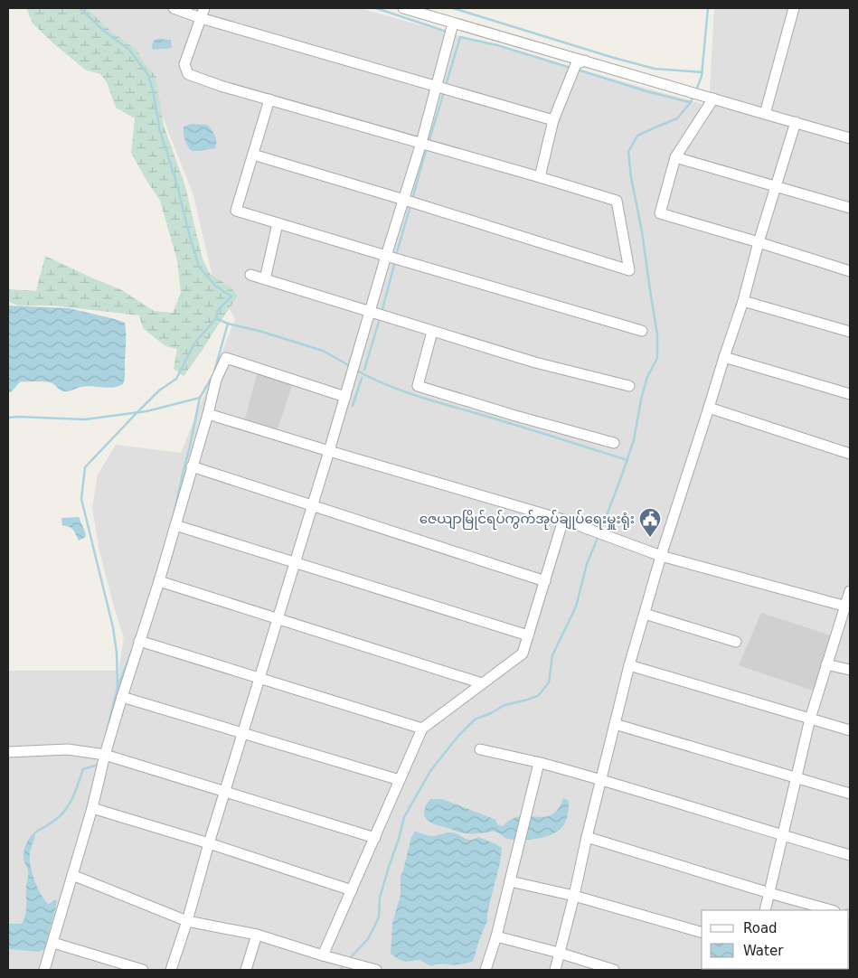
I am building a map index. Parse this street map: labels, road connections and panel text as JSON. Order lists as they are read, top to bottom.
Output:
{
  "places": {
    "public building": ["ဇေယျာမြိုင်ရပ်ကွက်အုပ်ချုပ်ရေးမှူးရုံး"]
  },
  "legend": ["Road", "Water"]
}
